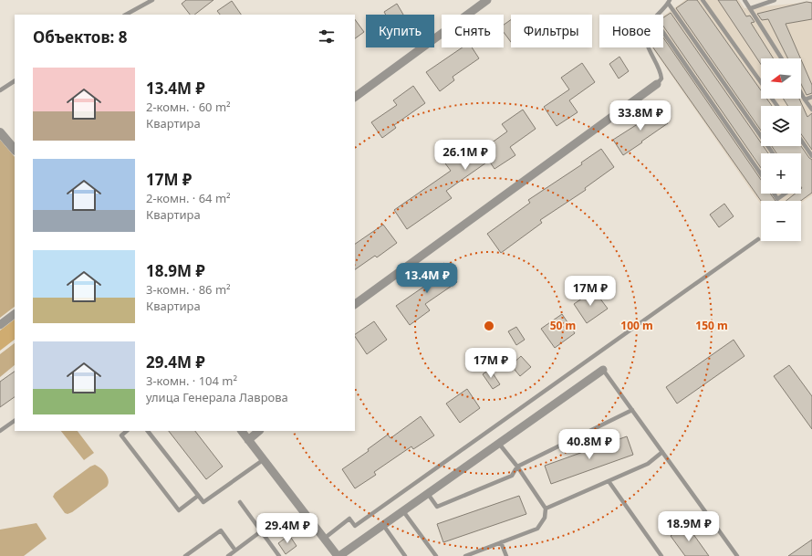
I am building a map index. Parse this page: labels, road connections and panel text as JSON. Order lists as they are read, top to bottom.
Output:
{
  "north": "left",
  "page": {
    "chip": [
      "Купить",
      "Снять",
      "Фильтры",
      "Новое"
    ],
    "heading": "Объектов: 8",
    "map_buttons": ["+", "−"],
    "list": [
      {
        "name": "13.4M ₽",
        "note": "2-комн. · 60 m² · Квартира"
      },
      {
        "name": "17M ₽",
        "note": "2-комн. · 64 m² · Квартира"
      },
      {
        "name": "18.9M ₽",
        "note": "3-комн. · 86 m² · Квартира"
      },
      {
        "name": "29.4M ₽",
        "note": "3-комн. · 104 m² · улица Генерала Лаврова"
      }
    ],
    "price": [
      "33.8M ₽",
      "26.1M ₽",
      "13.4M ₽",
      "17M ₽",
      "17M ₽",
      "40.8M ₽",
      "18.9M ₽",
      "29.4M ₽"
    ]
  },
  "rings": ["50 m", "100 m", "150 m"]
}
